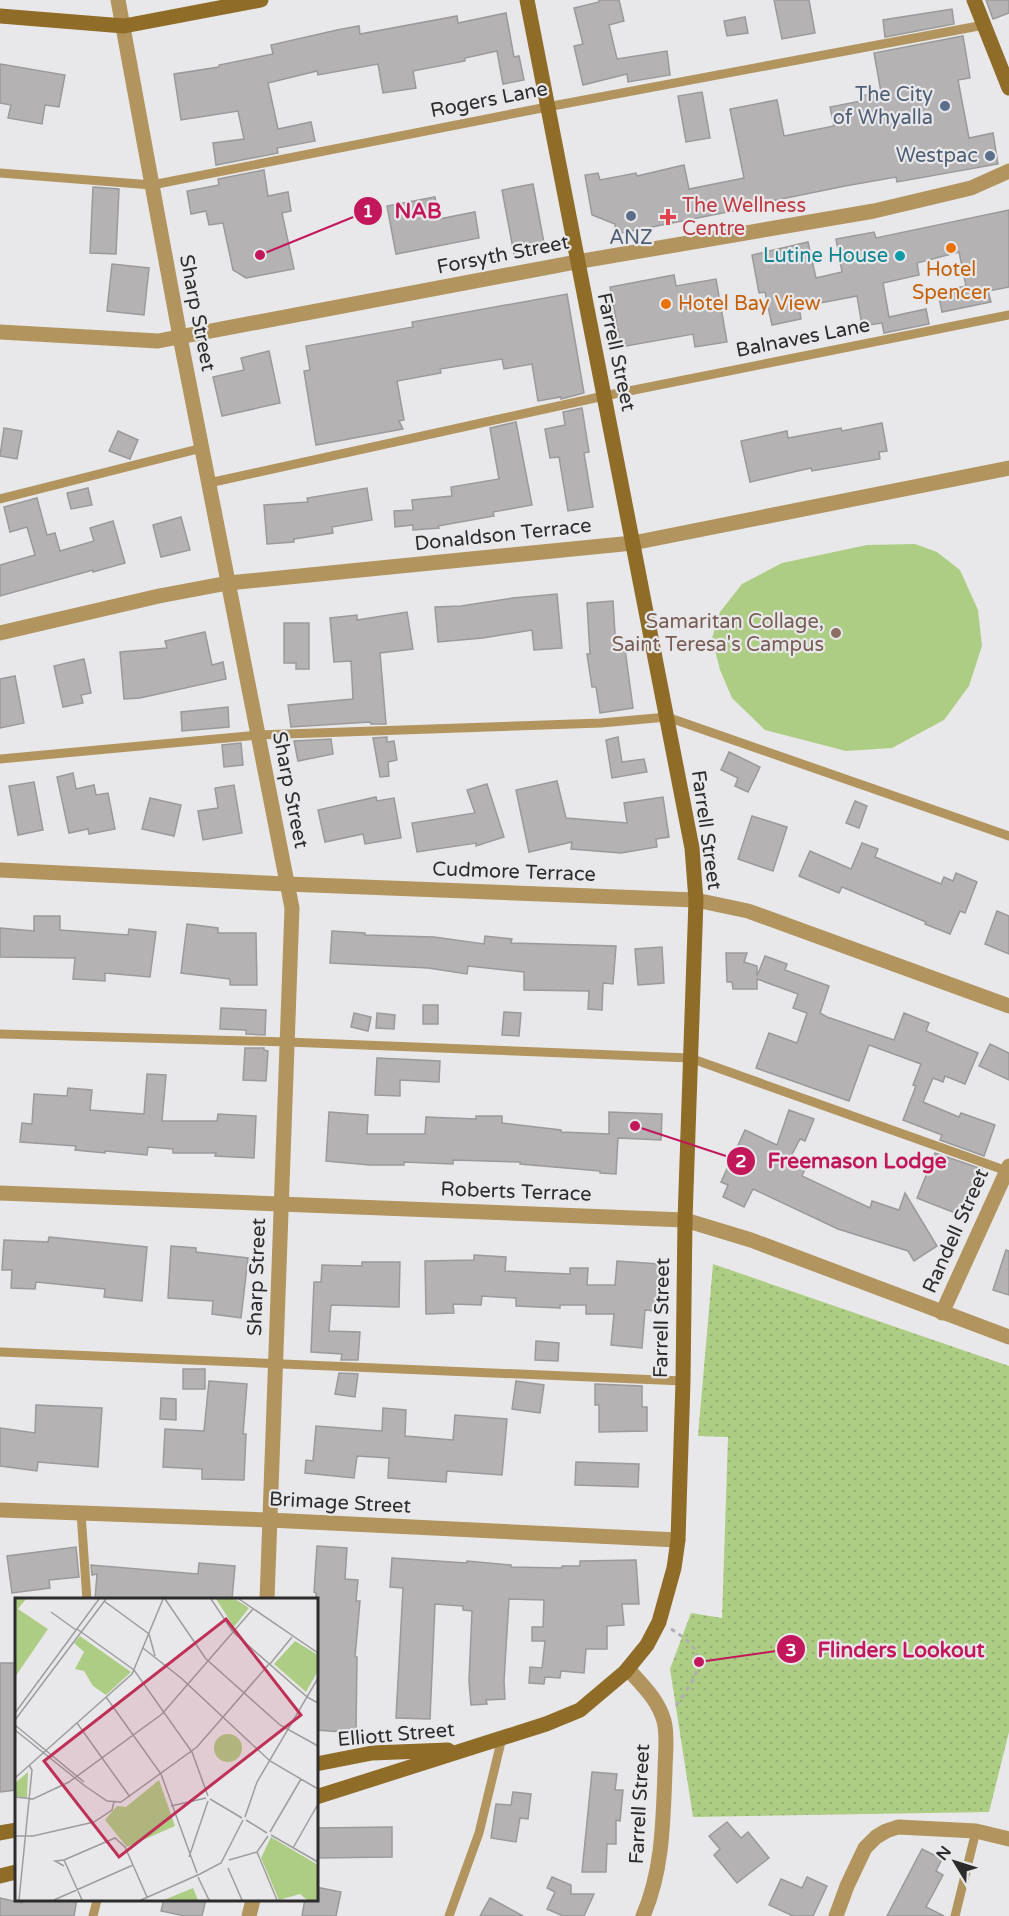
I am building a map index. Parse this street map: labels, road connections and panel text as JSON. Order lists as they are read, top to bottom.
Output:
{
  "streets": {
    "main road": ["Farrell Street", "Elliott Street"],
    "street": [
      "Forsyth Street",
      "Sharp Street",
      "Donaldson Terrace",
      "Cudmore Terrace",
      "Roberts Terrace",
      "Randell Street",
      "Brimage Street"
    ],
    "lane": ["Rogers Lane", "Balnaves Lane"]
  },
  "crossings": [
    ["Rogers Lane", "Sharp Street"],
    ["Rogers Lane", "Farrell Street"],
    ["Forsyth Street", "Sharp Street"],
    ["Forsyth Street", "Farrell Street"],
    ["Sharp Street", "Balnaves Lane"],
    ["Sharp Street", "Donaldson Terrace"],
    ["Sharp Street", "Cudmore Terrace"],
    ["Sharp Street", "Roberts Terrace"],
    ["Sharp Street", "Brimage Street"],
    ["Balnaves Lane", "Farrell Street"],
    ["Farrell Street", "Donaldson Terrace"],
    ["Farrell Street", "Cudmore Terrace"],
    ["Farrell Street", "Roberts Terrace"],
    ["Farrell Street", "Brimage Street"],
    ["Farrell Street", "Elliott Street"],
    ["Roberts Terrace", "Randell Street"]
  ],
  "places": {
    "other": [
      "The City of Whyalla",
      "Westpac",
      "ANZ",
      "Hotel Spencer",
      "NAB",
      "Lutine House",
      "Hotel Bay View",
      "Samaritan Collage, Saint Teresa's Campus",
      "Freemason Lodge",
      "Flinders Lookout"
    ],
    "health": ["The Wellness Centre"]
  },
  "north": "top left"
}
